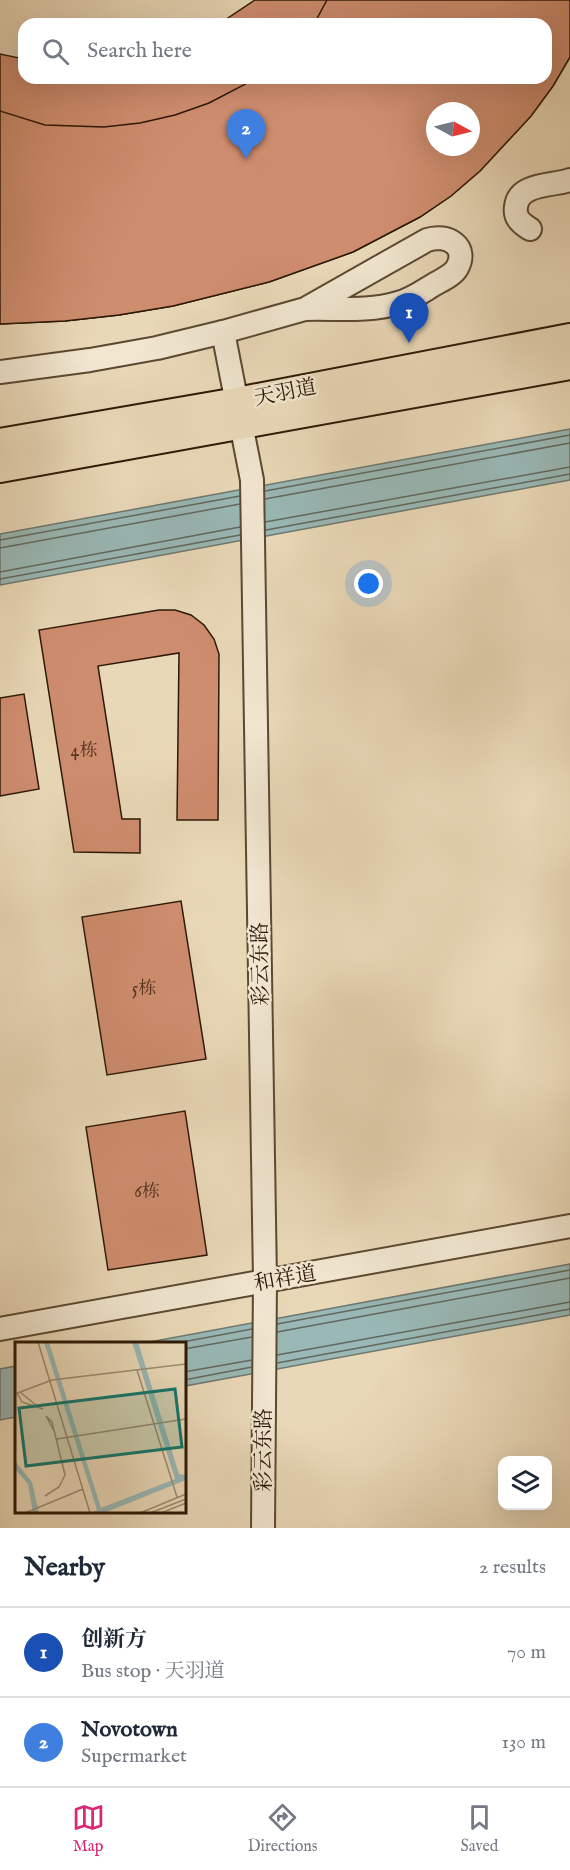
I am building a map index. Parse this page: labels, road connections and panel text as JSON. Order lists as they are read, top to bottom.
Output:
{
  "streets": {
    "main road": ["天羽道"],
    "street": ["彩云东路", "和祥道"]
  },
  "crossings": [
    ["天羽道", "彩云东路"],
    ["彩云东路", "和祥道"]
  ],
  "house_numbers": ["4栋", "5栋", "6栋"],
  "north": "right",
  "page": {
    "search": "Search here",
    "pins": ["2", "1"],
    "heading": ["Nearby", "2 results"],
    "list": [
      {
        "mark": "1",
        "name": "创新方",
        "note": "Bus stop · 天羽道",
        "value": "70 m"
      },
      {
        "mark": "2",
        "name": "Novotown",
        "note": "Supermarket",
        "value": "130 m"
      }
    ],
    "nav": ["Map", "Directions", "Saved"]
  }
}
